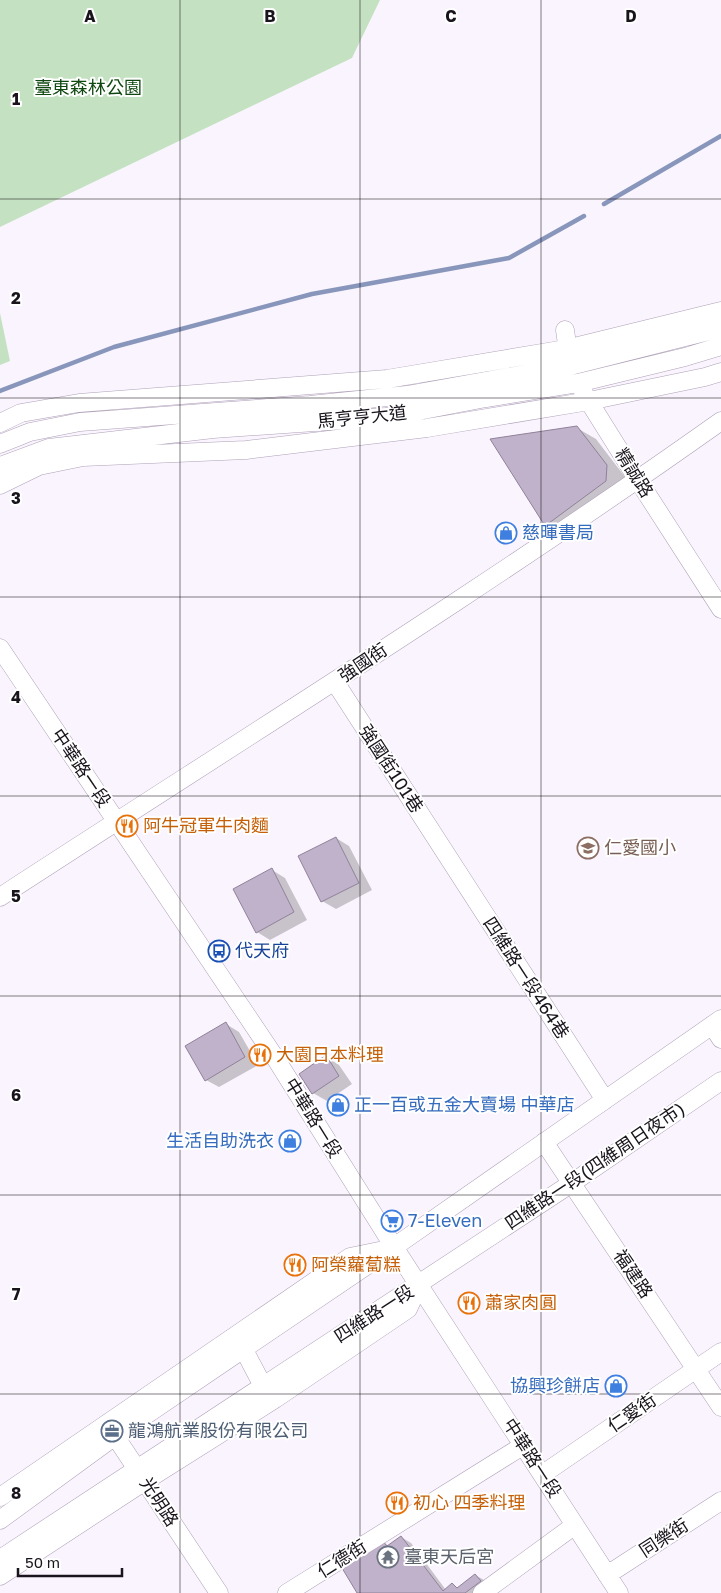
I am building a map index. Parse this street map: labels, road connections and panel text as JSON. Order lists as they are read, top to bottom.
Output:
{
  "streets": {
    "street": [
      "馬亨亨大道",
      "精誠路",
      "強國街",
      "中華路一段",
      "強國街101巷",
      "四維路一段464巷",
      "四維路一段(四維周日夜市)",
      "福建路",
      "四維路一段",
      "仁愛街",
      "光明路",
      "同樂街",
      "仁德街"
    ]
  },
  "crossings": [
    ["馬亨亨大道", "精誠路"],
    ["精誠路", "強國街"],
    ["強國街", "中華路一段"],
    ["強國街", "強國街101巷"],
    ["中華路一段", "四維路一段(四維周日夜市)"],
    ["中華路一段", "四維路一段"],
    ["中華路一段", "仁愛街"],
    ["中華路一段", "同樂街"],
    ["中華路一段", "仁德街"],
    ["強國街101巷", "四維路一段464巷"],
    ["四維路一段(四維周日夜市)", "福建路"],
    ["四維路一段(四維周日夜市)", "四維路一段"],
    ["福建路", "仁愛街"],
    ["四維路一段", "光明路"]
  ],
  "parks": ["臺東森林公園"],
  "places": {
    "shop": [
      "慈暉書局",
      "正一百或五金大賣場 中華店",
      "生活自助洗衣",
      "協興珍餅店"
    ],
    "restaurant": [
      "阿牛冠軍牛肉麵",
      "大園日本料理",
      "阿榮蘿蔔糕",
      "蕭家肉圓",
      "初心 四季料理"
    ],
    "school or university": ["仁愛國小"],
    "bus stop": ["代天府"],
    "supermarket": ["7-Eleven"],
    "office": ["龍鴻航業股份有限公司"],
    "temple": ["臺東天后宮"]
  },
  "scale_bar": "50 m",
  "grid": {
    "columns": [
      "A",
      "B",
      "C",
      "D"
    ],
    "rows": [
      "1",
      "2",
      "3",
      "4",
      "5",
      "6",
      "7",
      "8"
    ]
  }
}
